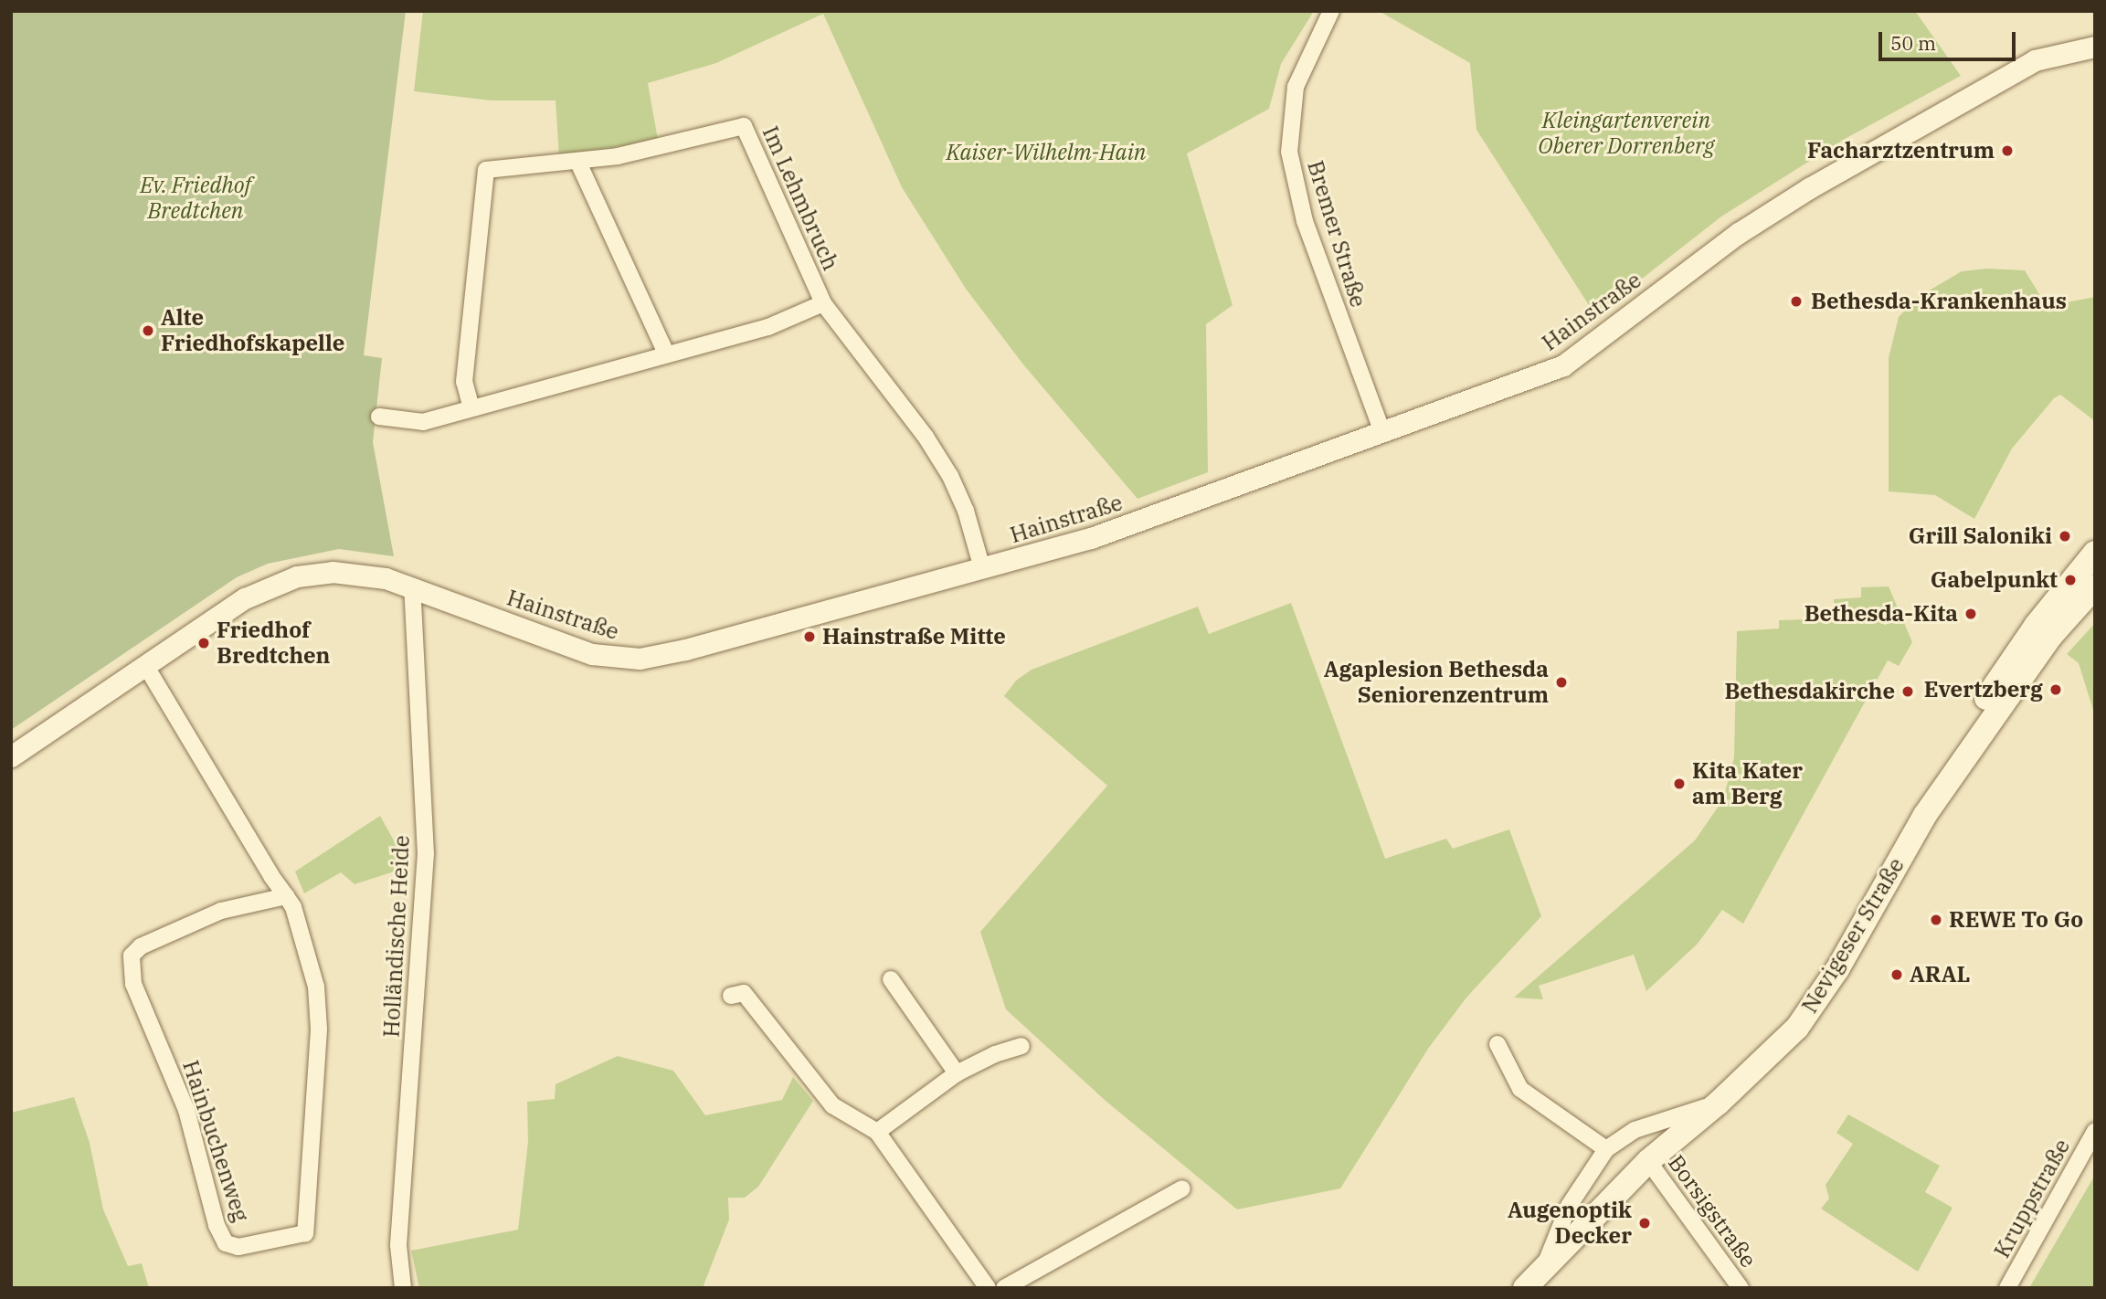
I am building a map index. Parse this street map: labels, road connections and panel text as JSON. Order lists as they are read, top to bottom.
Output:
{
  "streets": {
    "main road": ["Nevigeser Straße"],
    "street": [
      "Im Lehmbruch",
      "Bremer Straße",
      "Hainstraße",
      "Holländische Heide",
      "Hainbuchenweg",
      "Kruppstraße",
      "Borsigstraße"
    ]
  },
  "crossings": [
    ["Im Lehmbruch", "Hainstraße"],
    ["Bremer Straße", "Hainstraße"],
    ["Hainstraße", "Holländische Heide"],
    ["Hainstraße", "Hainbuchenweg"],
    ["Nevigeser Straße", "Borsigstraße"]
  ],
  "parks": ["Kleingartenverein Oberer Dorrenberg", "Kaiser-Wilhelm-Hain", "Ev. Friedhof Bredtchen"],
  "places": [
    "Facharztzentrum",
    "Bethesda-Krankenhaus",
    "Alte Friedhofskapelle",
    "Grill Saloniki",
    "Gabelpunkt",
    "Bethesda-Kita",
    "Hainstraße Mitte",
    "Friedhof Bredtchen",
    "Agaplesion Bethesda Seniorenzentrum",
    "Evertzberg",
    "Bethesdakirche",
    "Kita Kater am Berg",
    "REWE To Go",
    "ARAL",
    "Augenoptik Decker"
  ],
  "scale_bar": "50 m"
}
